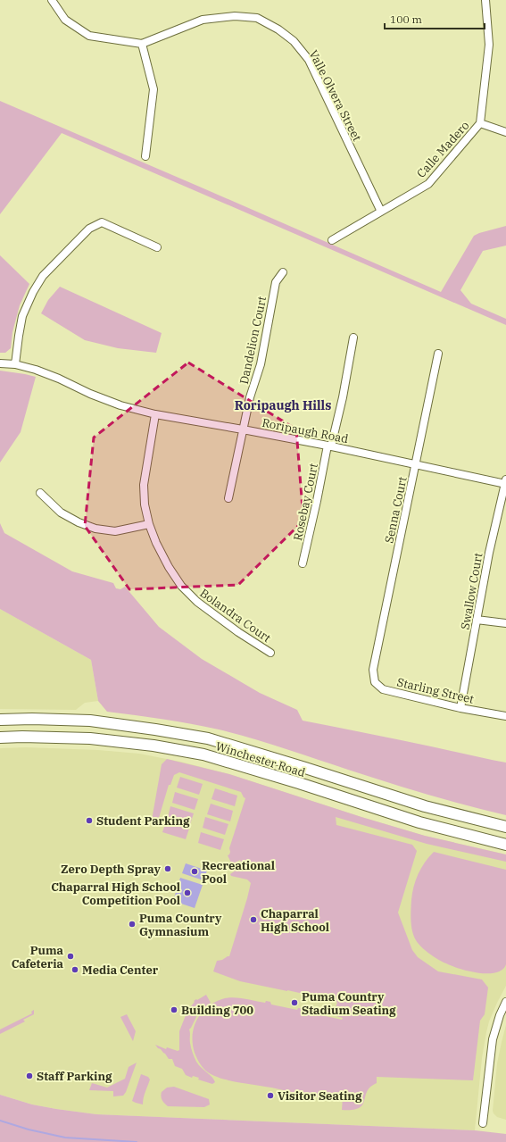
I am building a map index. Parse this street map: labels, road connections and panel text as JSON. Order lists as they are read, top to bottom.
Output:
{
  "streets": {
    "main road": ["Winchester Road"],
    "street": [
      "Valle Olvera Street",
      "Calle Madero",
      "Dandelion Court",
      "Roripaugh Road",
      "Rosebay Court",
      "Senna Court",
      "Swallow Court",
      "Bolandra Court",
      "Starling Street"
    ]
  },
  "crossings": [
    ["Valle Olvera Street", "Calle Madero"],
    ["Dandelion Court", "Roripaugh Road"],
    ["Roripaugh Road", "Rosebay Court"],
    ["Roripaugh Road", "Senna Court"],
    ["Roripaugh Road", "Swallow Court"],
    ["Roripaugh Road", "Bolandra Court"],
    ["Senna Court", "Starling Street"],
    ["Swallow Court", "Starling Street"]
  ],
  "districts": ["Roripaugh Hills"],
  "places": [
    "Student Parking",
    "Zero Depth Spray",
    "Recreational Pool",
    "Chaparral High School Competition Pool",
    "Chaparral High School",
    "Puma Country Gymnasium",
    "Puma Cafeteria",
    "Media Center",
    "Puma Country Stadium Seating",
    "Building 700",
    "Staff Parking",
    "Visitor Seating"
  ],
  "scale_bar": "100 m"
}
